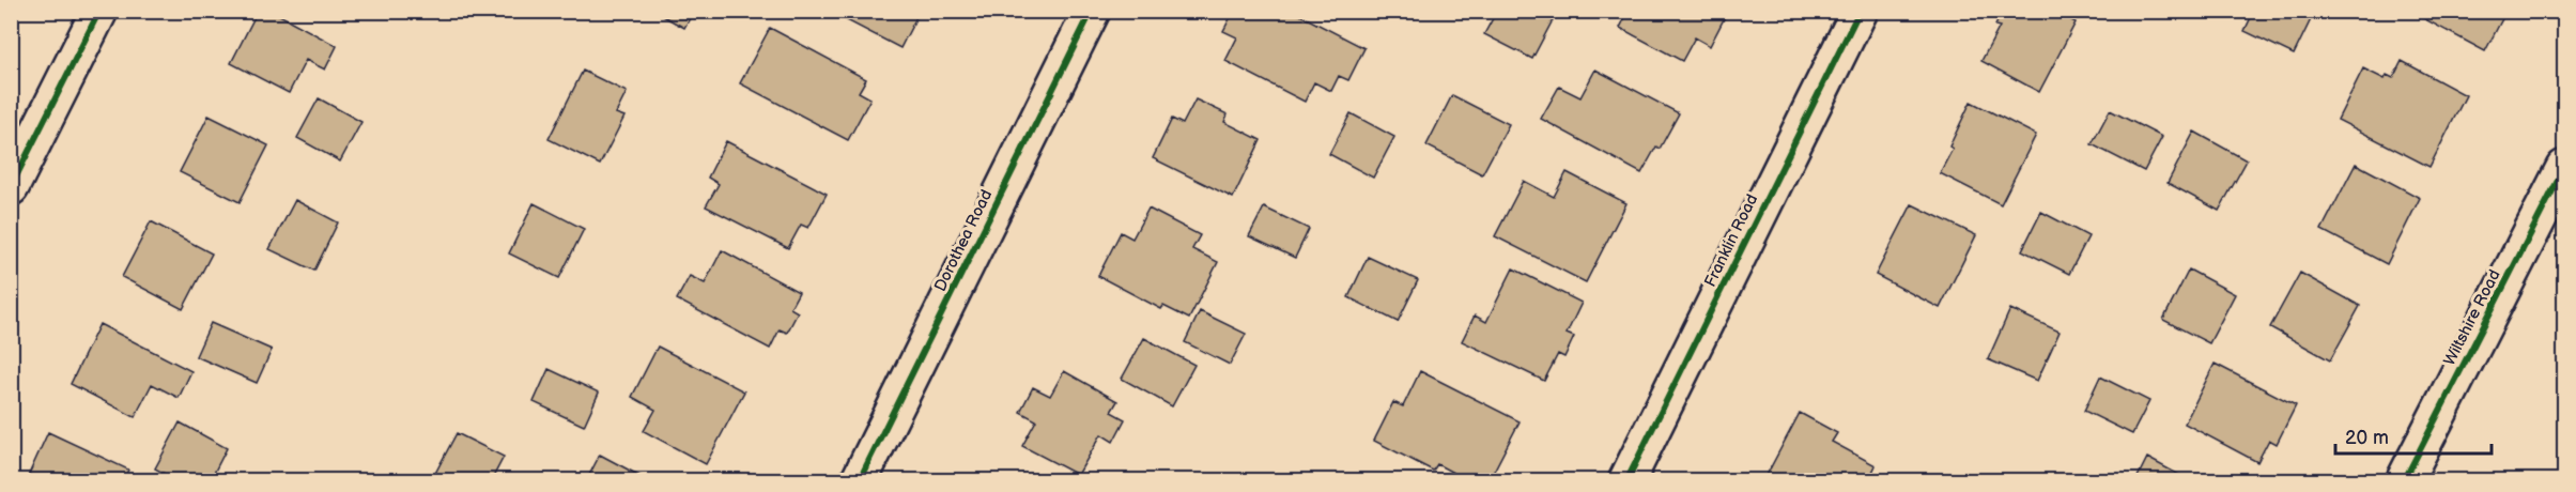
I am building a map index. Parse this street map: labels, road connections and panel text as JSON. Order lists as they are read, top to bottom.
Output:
{
  "streets": {
    "street": ["Dorothea Road", "Franklin Road", "Wiltshire Road"]
  },
  "scale_bar": "20 m"
}
